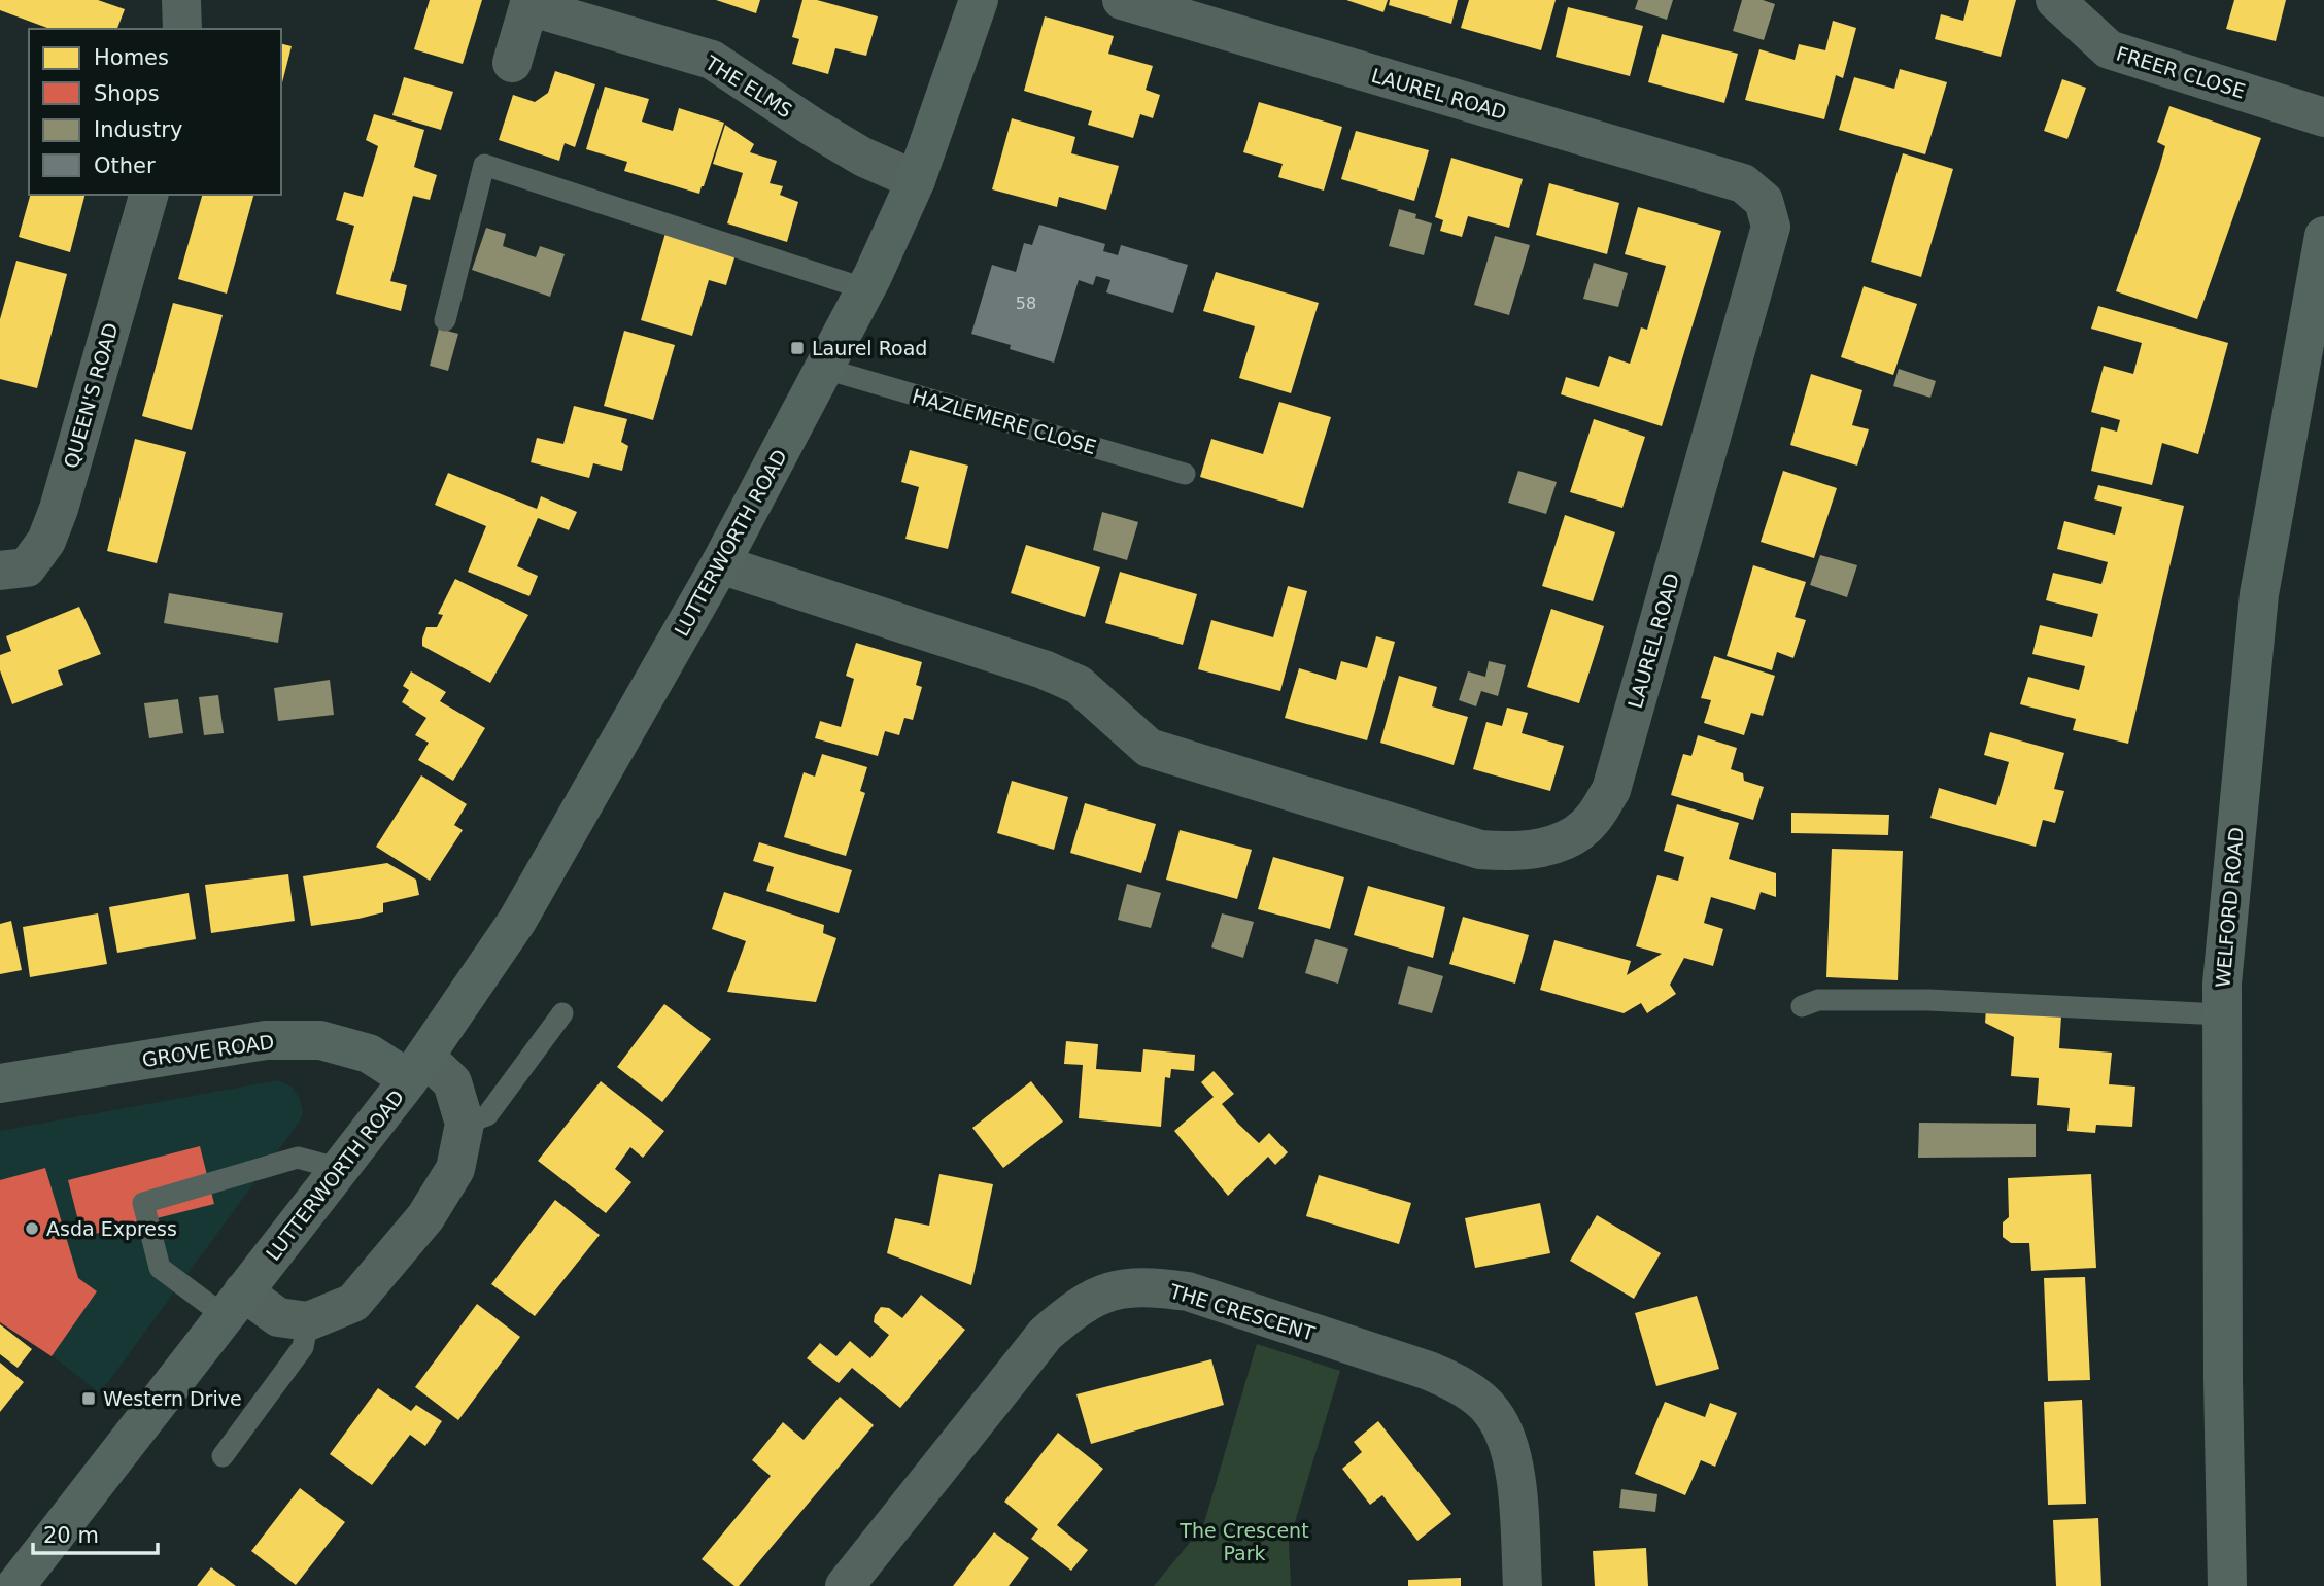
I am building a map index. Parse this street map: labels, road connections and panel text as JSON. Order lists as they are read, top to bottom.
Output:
{
  "streets": {
    "street": [
      "FREER CLOSE",
      "THE ELMS",
      "LAUREL ROAD",
      "QUEEN'S ROAD",
      "LUTTERWORTH ROAD",
      "WELFORD ROAD",
      "GROVE ROAD",
      "THE CRESCENT"
    ],
    "lane": ["HAZLEMERE CLOSE"]
  },
  "crossings": [
    ["THE ELMS", "LUTTERWORTH ROAD"],
    ["LAUREL ROAD", "LUTTERWORTH ROAD"],
    ["HAZLEMERE CLOSE", "LUTTERWORTH ROAD"],
    ["LUTTERWORTH ROAD", "GROVE ROAD"]
  ],
  "parks": ["The Crescent Park"],
  "places": {
    "transit": ["Laurel Road", "Western Drive"],
    "other": ["Asda Express"]
  },
  "house_numbers": ["58"],
  "legend": [
    "Homes",
    "Shops",
    "Industry",
    "Other"
  ],
  "scale_bar": "20 m"
}
